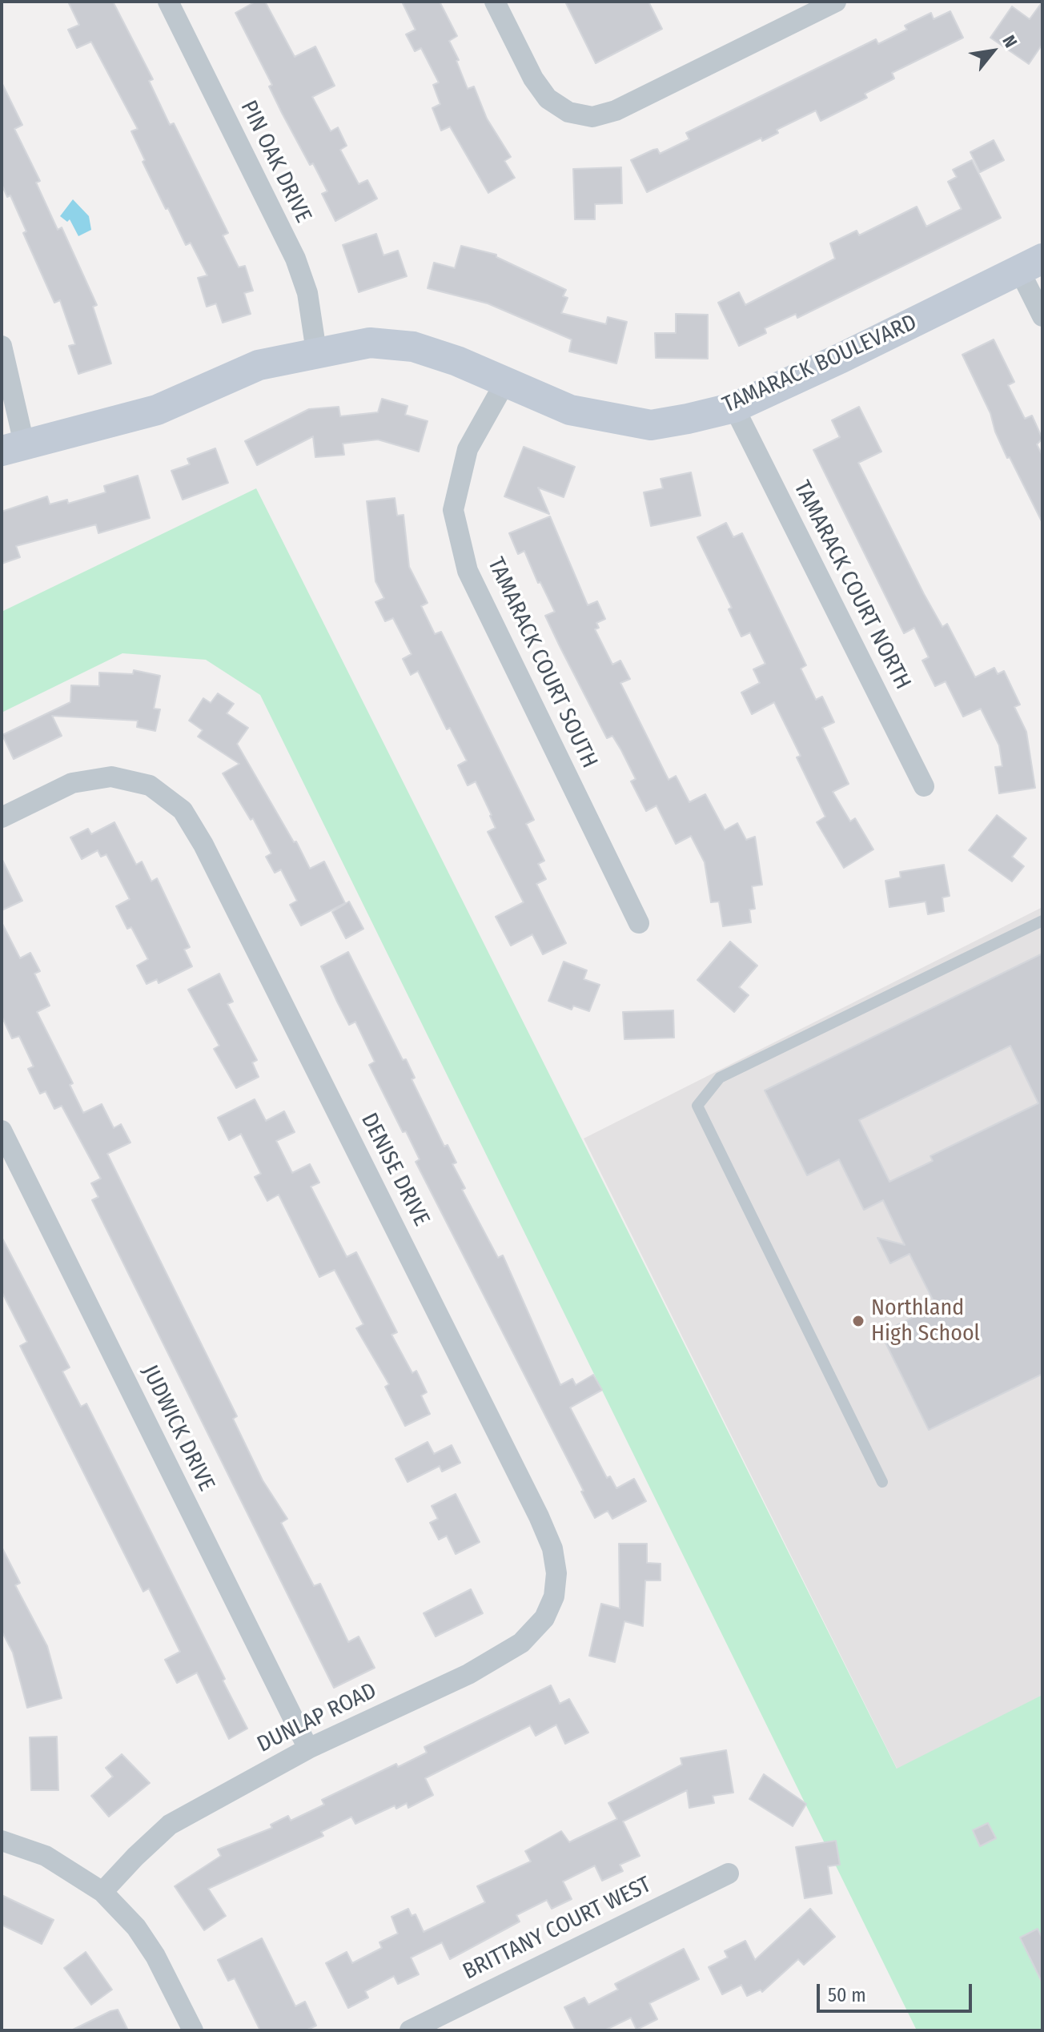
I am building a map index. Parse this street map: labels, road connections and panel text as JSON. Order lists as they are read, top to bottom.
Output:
{
  "streets": {
    "street": [
      "PIN OAK DRIVE",
      "TAMARACK BOULEVARD",
      "TAMARACK COURT NORTH",
      "TAMARACK COURT SOUTH",
      "DENISE DRIVE",
      "JUDWICK DRIVE",
      "DUNLAP ROAD",
      "BRITTANY COURT WEST"
    ]
  },
  "crossings": [
    ["PIN OAK DRIVE", "TAMARACK BOULEVARD"],
    ["TAMARACK BOULEVARD", "TAMARACK COURT NORTH"],
    ["TAMARACK BOULEVARD", "TAMARACK COURT SOUTH"],
    ["DENISE DRIVE", "DUNLAP ROAD"],
    ["JUDWICK DRIVE", "DUNLAP ROAD"]
  ],
  "places": ["Northland High School"],
  "scale_bar": "50 m",
  "north": "top right"
}
